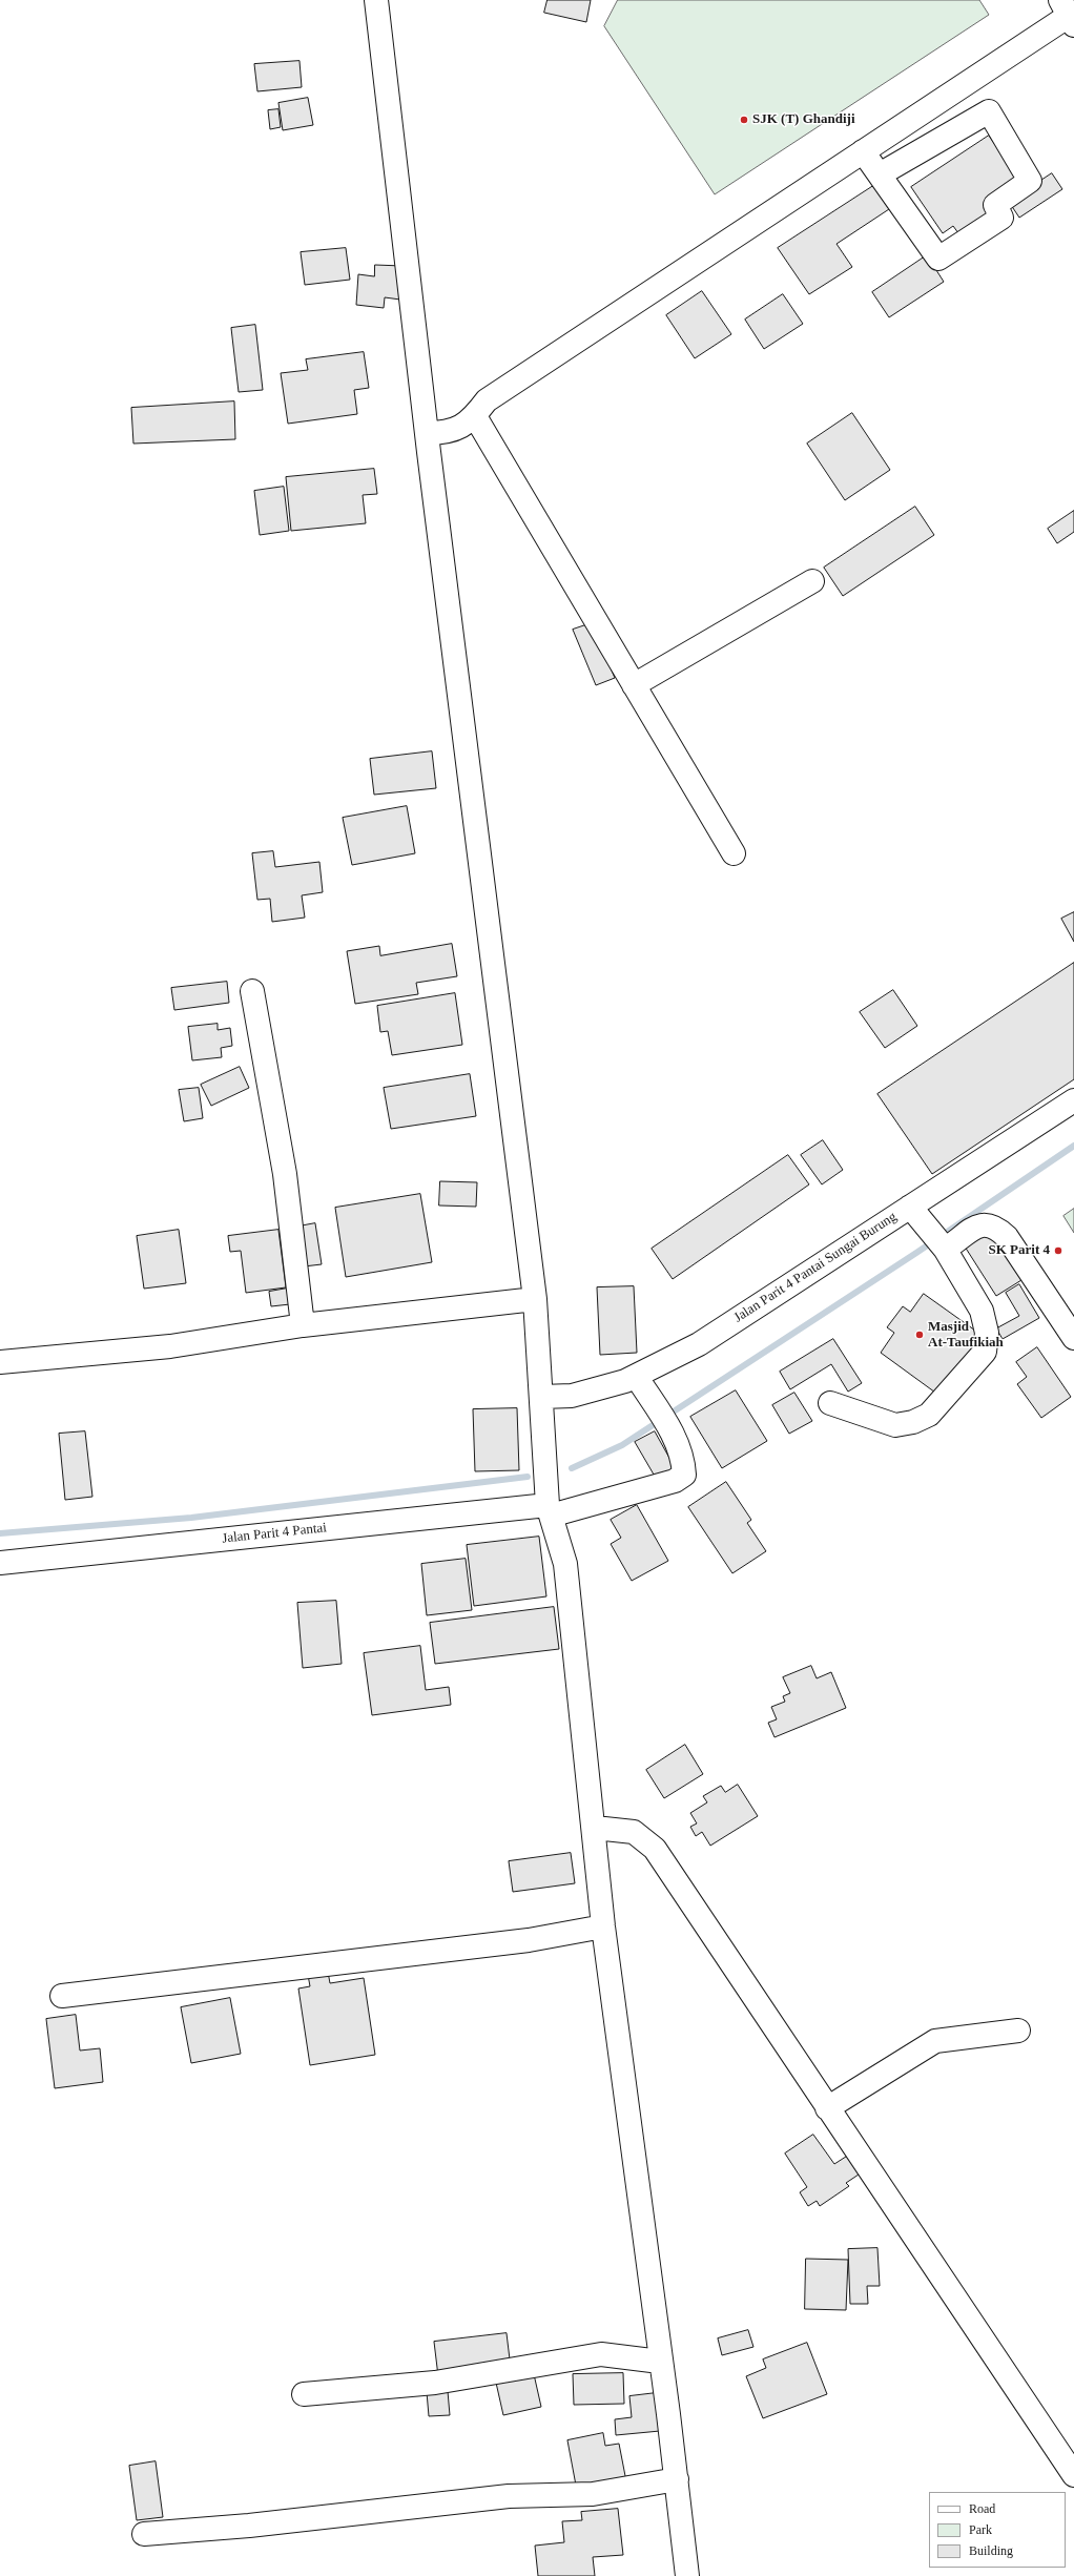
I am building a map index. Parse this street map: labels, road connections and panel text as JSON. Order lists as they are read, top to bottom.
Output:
{
  "streets": {
    "street": ["Jalan Parit 4 Pantai Sungai Burung", "Jalan Parit 4 Pantai"]
  },
  "crossings": [
    ["Jalan Parit 4 Pantai Sungai Burung", "Jalan Parit 4 Pantai"]
  ],
  "places": ["SJK (T) Ghandiji", "SK Parit 4", "Masjid At-Taufikiah"],
  "legend": ["Road", "Park", "Building"]
}
